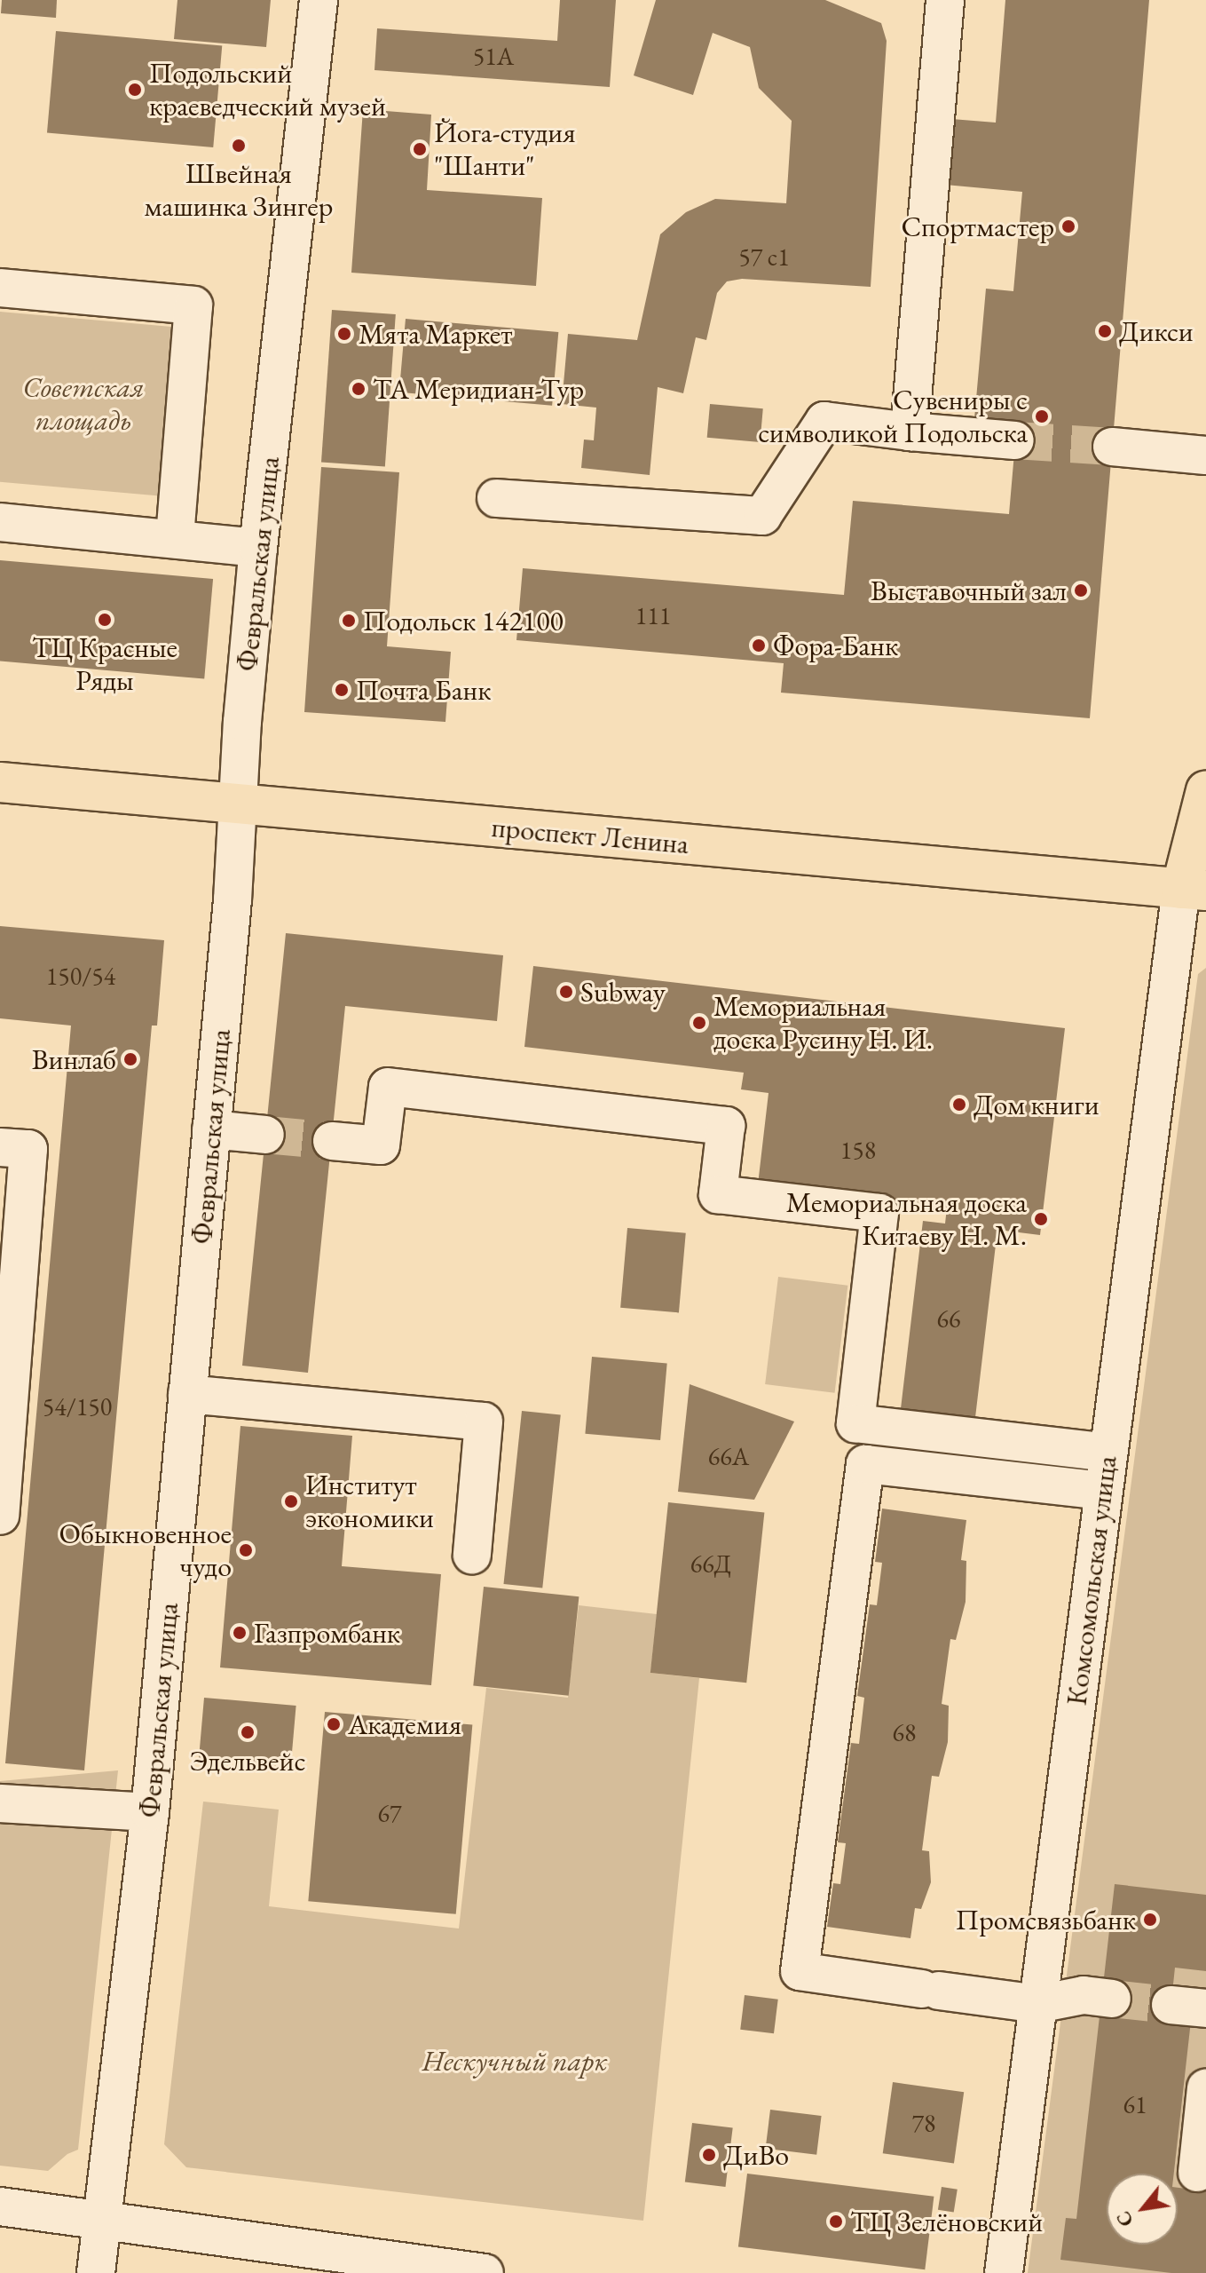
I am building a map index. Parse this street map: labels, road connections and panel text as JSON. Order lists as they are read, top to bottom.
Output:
{
  "streets": {
    "main road": ["проспект Ленина"],
    "street": ["Февральская улица", "Комсомольская улица"]
  },
  "crossings": [
    ["Февральская улица", "проспект Ленина"],
    ["проспект Ленина", "Комсомольская улица"]
  ],
  "parks": ["Советская площадь", "Нескучный парк"],
  "places": [
    "Подольский краеведческий музей",
    "Швейная машинка Зингер",
    "Йога-студия \"Шанти\"",
    "Спортмастер",
    "Дикси",
    "Мята Маркет",
    "ТА Меридиан-Тур",
    "Сувениры с символикой Подольска",
    "Выставочный зал",
    "ТЦ Красные Ряды",
    "Подольск 142100",
    "Фора-Банк",
    "Почта Банк",
    "Subway",
    "Мемориальная доска Русину Н. И.",
    "Винлаб",
    "Дом книги",
    "Мемориальная доска Китаеву Н. М.",
    "Институт экономики",
    "Обыкновенное чудо",
    "Газпромбанк",
    "Академия",
    "Эдельвейс",
    "Промсвязьбанк",
    "ДиВо",
    "ТЦ Зелёновский"
  ],
  "house_numbers": [
    "51А",
    "57 с1",
    "111",
    "150/54",
    "158",
    "66",
    "54/150",
    "66А",
    "66Д",
    "68",
    "67",
    "61",
    "78"
  ],
  "north": "bottom left"
}
